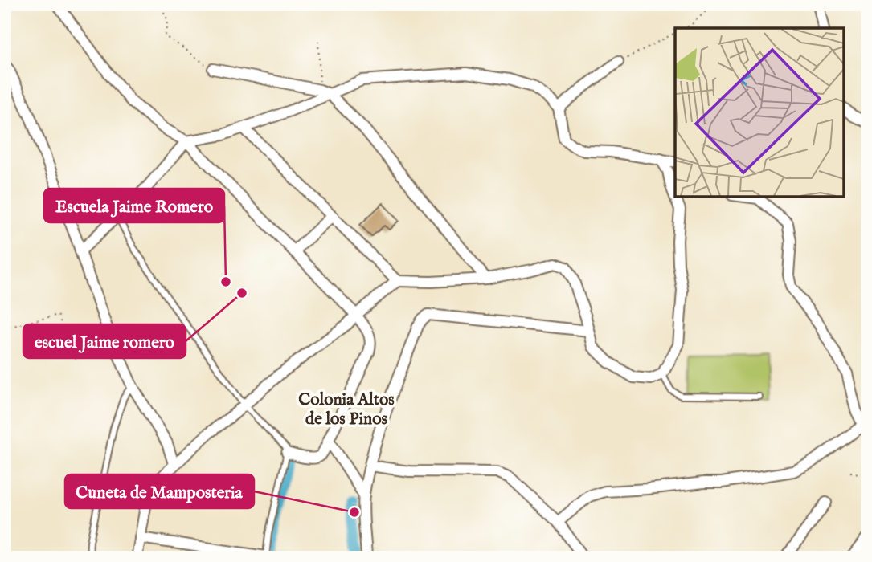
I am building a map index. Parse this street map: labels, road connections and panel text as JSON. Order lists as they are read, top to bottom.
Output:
{
  "districts": ["Colonia Altos de los Pinos"],
  "places": ["Escuela Jaime Romero", "escuel Jaime romero", "Cuneta de Mamposteria"]
}
